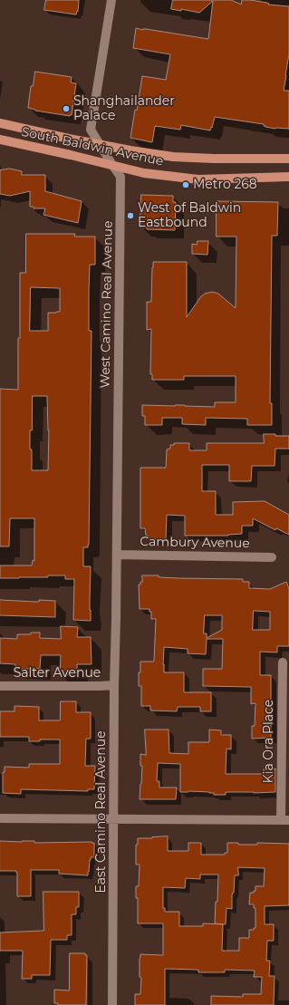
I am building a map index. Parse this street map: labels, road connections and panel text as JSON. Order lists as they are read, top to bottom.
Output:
{
  "streets": {
    "main road": ["South Baldwin Avenue"],
    "street": [
      "West Camino Real Avenue",
      "Cambury Avenue",
      "Salter Avenue",
      "Kia Ora Place",
      "East Camino Real Avenue"
    ]
  },
  "crossings": [
    ["South Baldwin Avenue", "West Camino Real Avenue"],
    ["West Camino Real Avenue", "Cambury Avenue"],
    ["West Camino Real Avenue", "East Camino Real Avenue"],
    ["Salter Avenue", "East Camino Real Avenue"]
  ],
  "places": ["Shanghailander Palace", "Metro 268", "West of Baldwin Eastbound"]
}
